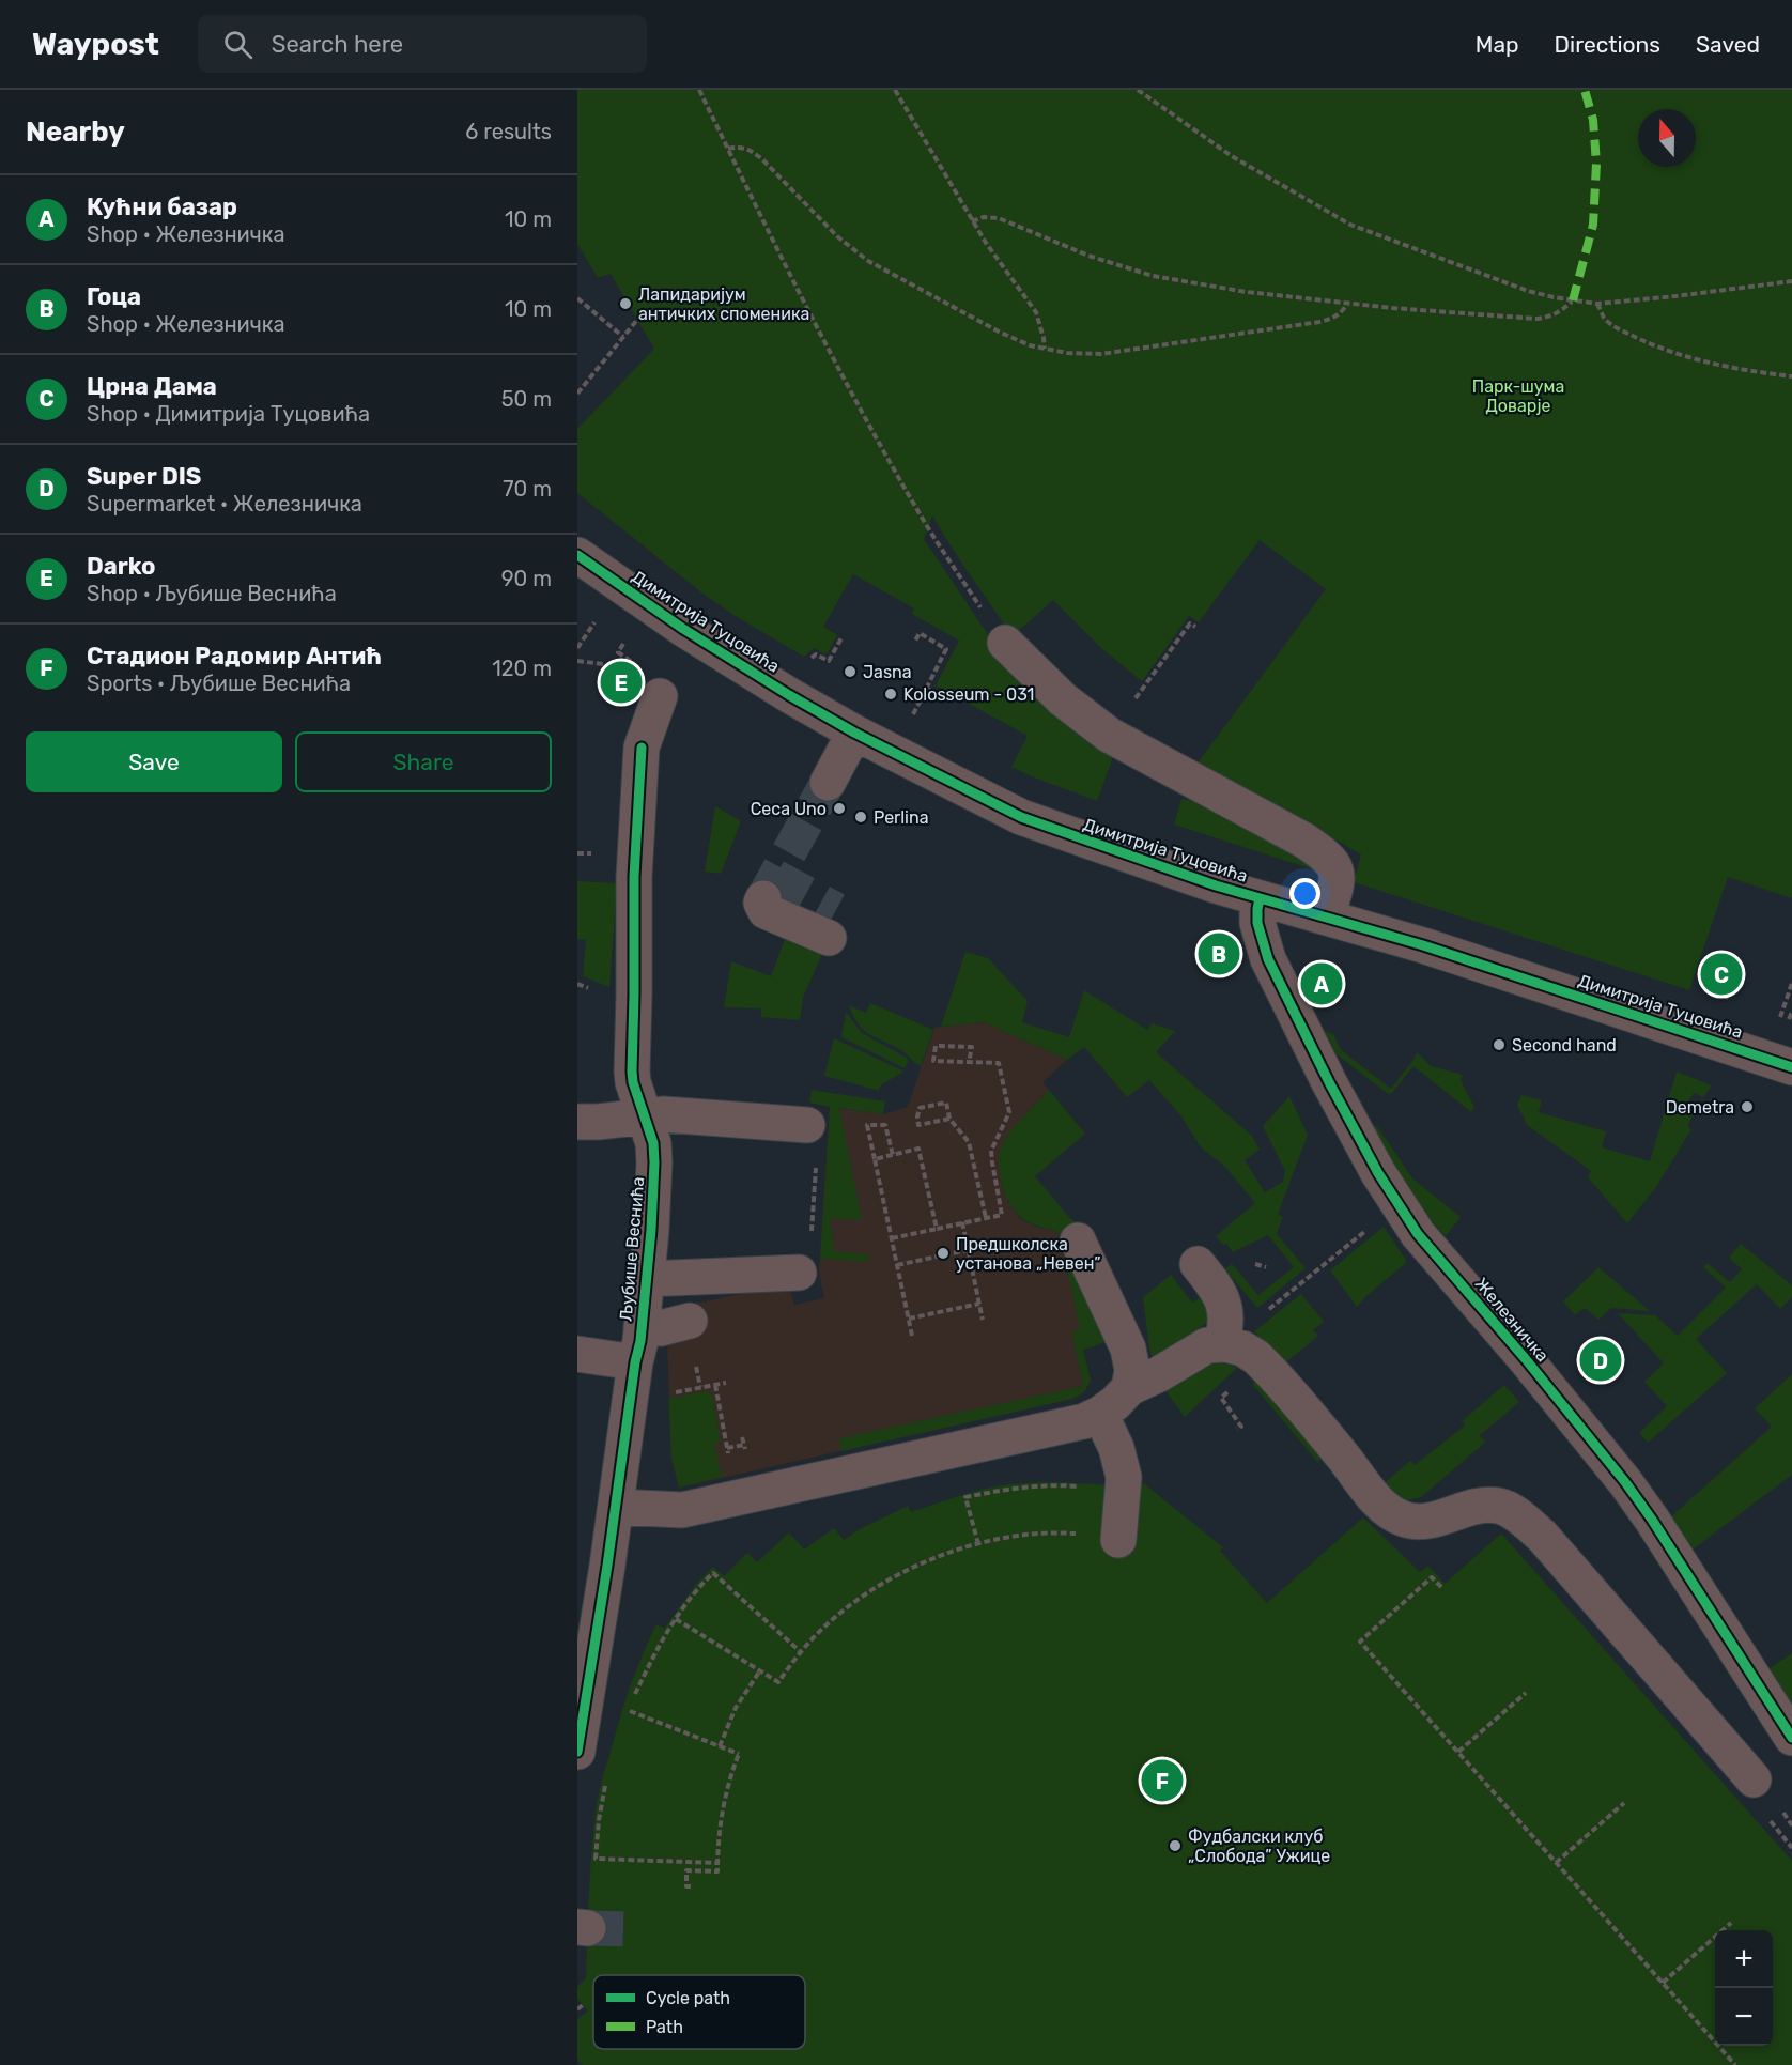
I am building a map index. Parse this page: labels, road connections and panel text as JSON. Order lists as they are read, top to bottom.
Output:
{
  "streets": {
    "street": ["Димитрија Туцовића", "Љубише Веснића", "Железничка"]
  },
  "crossings": [
    ["Димитрија Туцовића", "Железничка"]
  ],
  "parks": ["Парк-шума Доварје"],
  "places": [
    "Лапидаријум античких споменика",
    "Jasna",
    "Kolosseum - 031",
    "Ceca Uno",
    "Perlina",
    "Second hand",
    "Demetra",
    "Предшколска установа „Невен”",
    "Фудбалски клуб „Слобода” Ужице"
  ],
  "legend": ["Cycle path", "Path"],
  "north": "top",
  "page": {
    "header": "Waypost",
    "search": "Search here",
    "nav": ["Map", "Directions", "Saved"],
    "heading": ["Nearby", "6 results"],
    "list": [
      {
        "mark": "A",
        "name": "Кућни базар",
        "note": "Shop · Железничка",
        "value": "10 m"
      },
      {
        "mark": "B",
        "name": "Гоца",
        "note": "Shop · Железничка",
        "value": "10 m"
      },
      {
        "mark": "C",
        "name": "Црна Дама",
        "note": "Shop · Димитрија Туцовића",
        "value": "50 m"
      },
      {
        "mark": "D",
        "name": "Super DIS",
        "note": "Supermarket · Железничка",
        "value": "70 m"
      },
      {
        "mark": "E",
        "name": "Darko",
        "note": "Shop · Љубише Веснића",
        "value": "90 m"
      },
      {
        "mark": "F",
        "name": "Стадион Радомир Антић",
        "note": "Sports · Љубише Веснића",
        "value": "120 m"
      }
    ],
    "pins": [
      "E",
      "B",
      "C",
      "A",
      "D",
      "F"
    ],
    "buttons": ["Save", "Share"],
    "map_buttons": ["+", "−"]
  }
}
